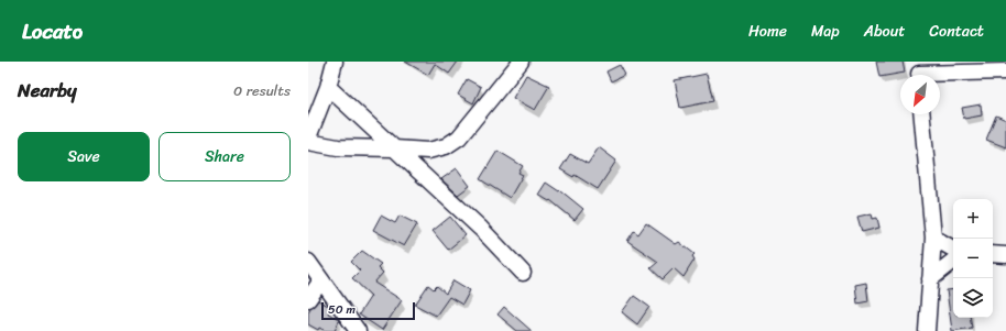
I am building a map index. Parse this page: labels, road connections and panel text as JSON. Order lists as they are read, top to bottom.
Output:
{
  "scale_bar": "50 m",
  "north": "bottom left",
  "page": {
    "header": "Locato",
    "nav": [
      "Home",
      "Map",
      "About",
      "Contact"
    ],
    "heading": ["Nearby", "0 results"],
    "buttons": ["Save", "Share"],
    "map_buttons": ["+", "−"],
    "scale": "50 m"
  }
}
